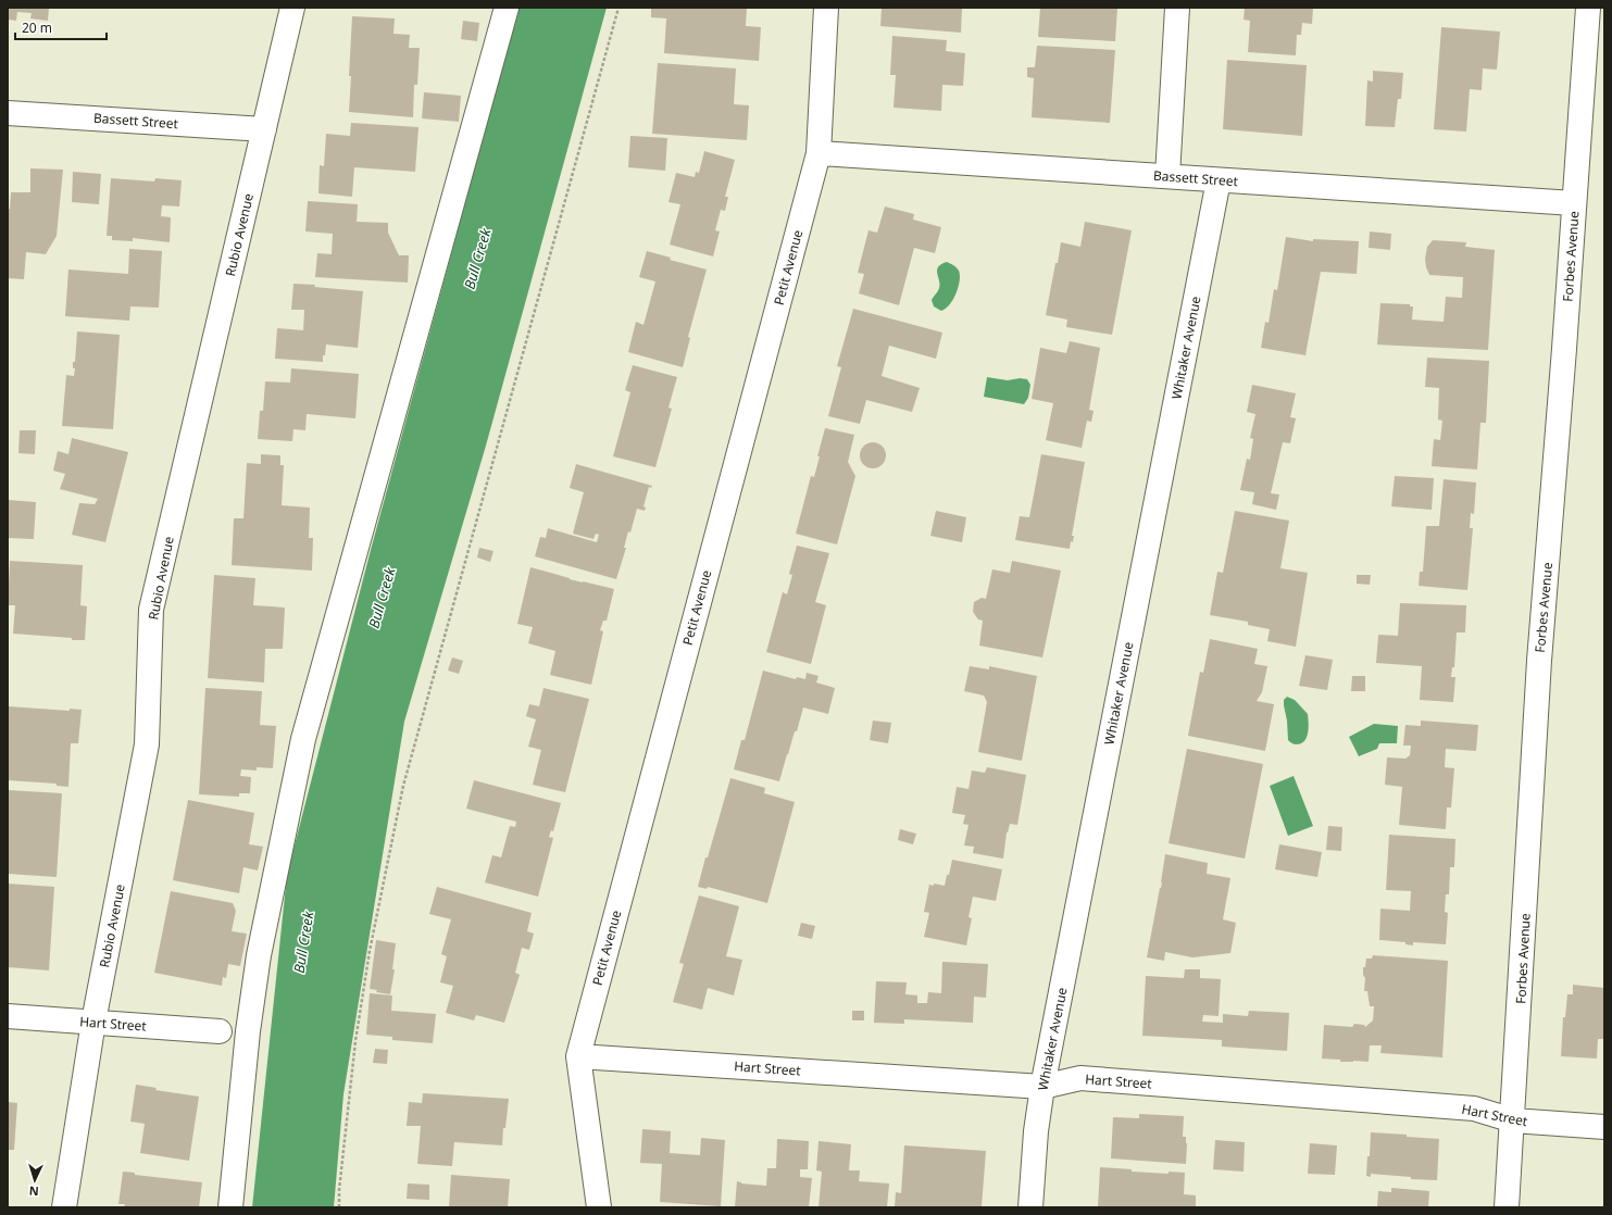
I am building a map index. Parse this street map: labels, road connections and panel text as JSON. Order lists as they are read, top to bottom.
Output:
{
  "streets": {
    "street": [
      "Bassett Street",
      "Rubio Avenue",
      "Forbes Avenue",
      "Petit Avenue",
      "Whitaker Avenue",
      "Hart Street"
    ]
  },
  "crossings": [
    ["Bassett Street", "Rubio Avenue"],
    ["Bassett Street", "Forbes Avenue"],
    ["Bassett Street", "Petit Avenue"],
    ["Bassett Street", "Whitaker Avenue"],
    ["Rubio Avenue", "Hart Street"],
    ["Forbes Avenue", "Hart Street"],
    ["Petit Avenue", "Hart Street"],
    ["Whitaker Avenue", "Hart Street"]
  ],
  "water": ["Bull Creek"],
  "scale_bar": "20 m",
  "north": "bottom"
}
